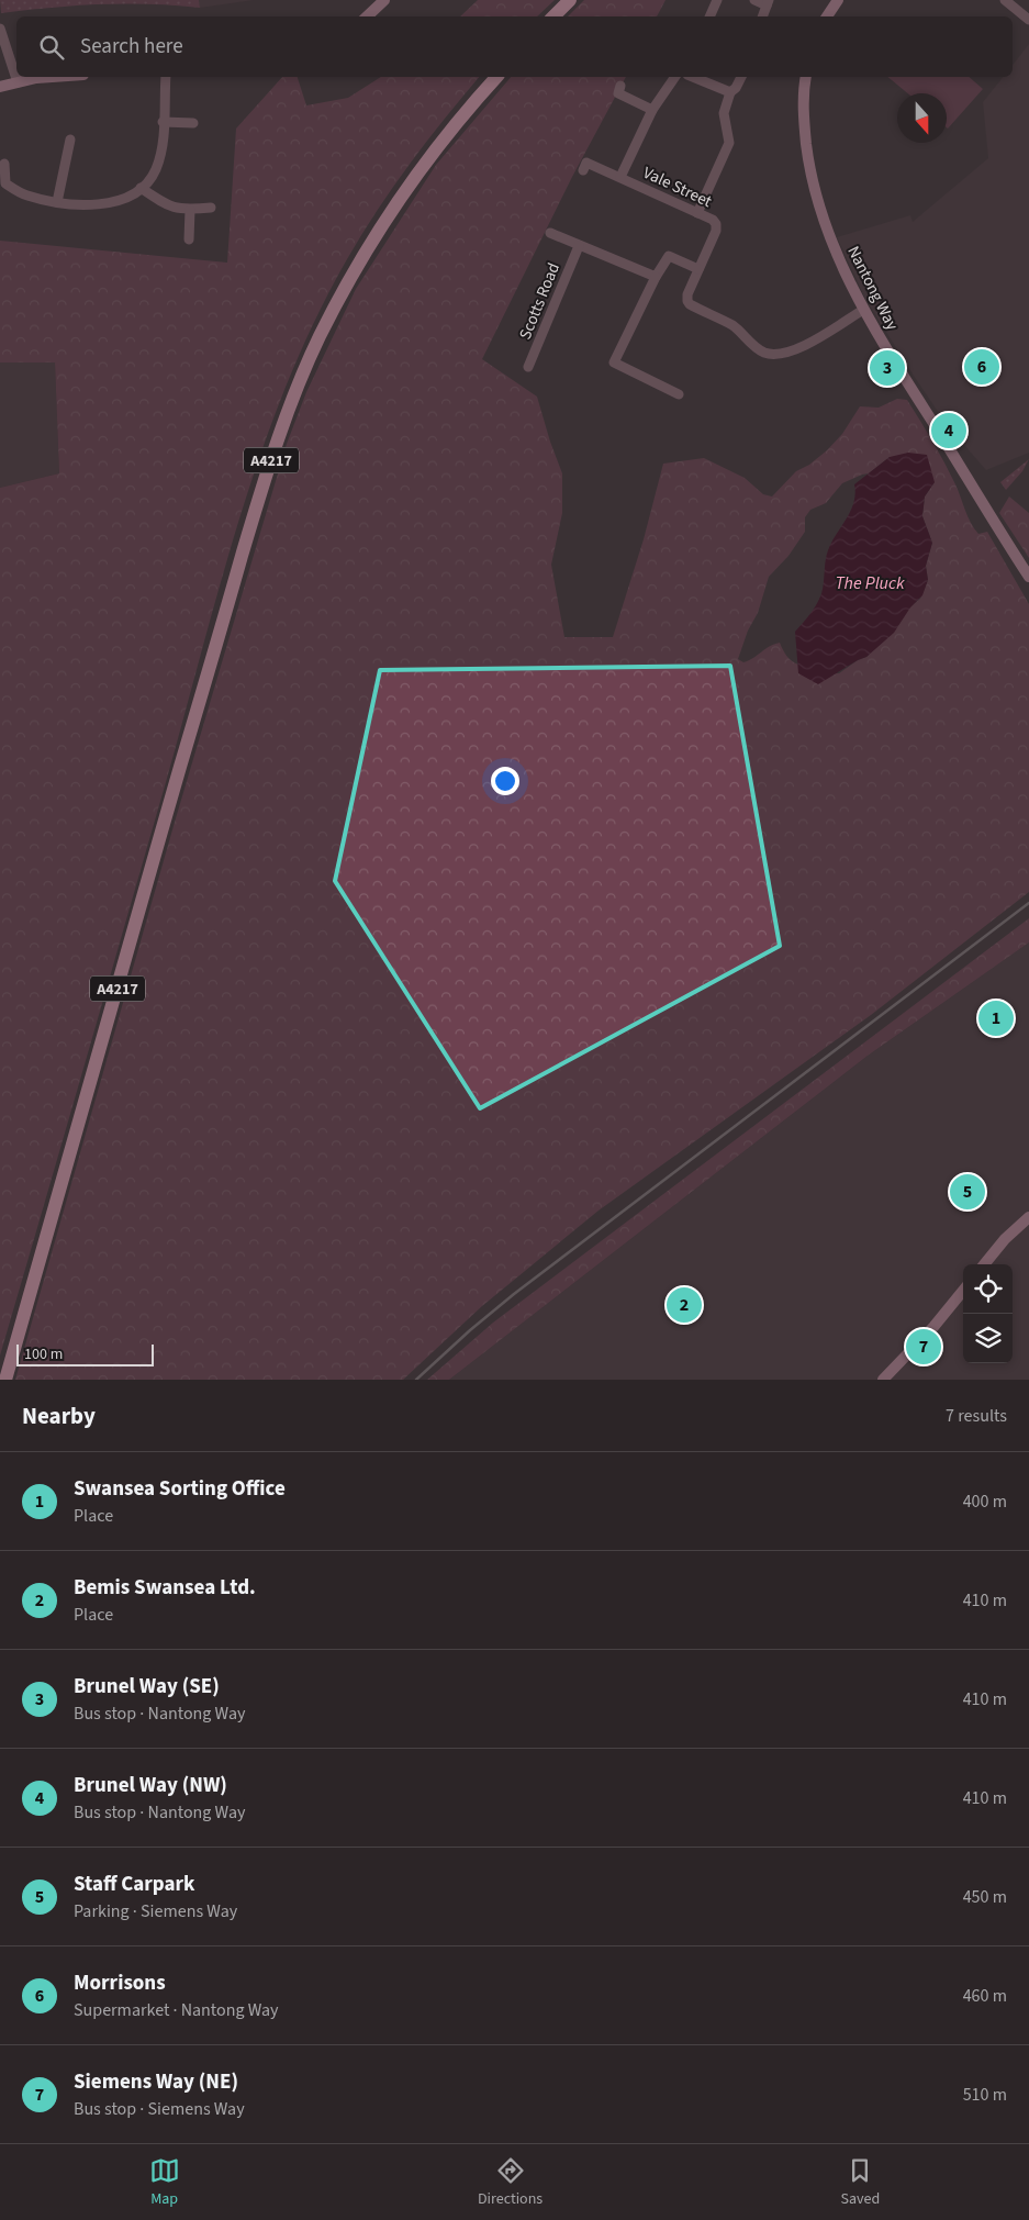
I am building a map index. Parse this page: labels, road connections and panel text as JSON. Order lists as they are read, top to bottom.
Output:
{
  "streets": {
    "main road": ["A4217"],
    "street": ["Vale Street", "Nantong Way", "Scotts Road"]
  },
  "crossings": [
    ["Vale Street", "Nantong Way"]
  ],
  "water": ["The Pluck"],
  "scale_bar": "100 m",
  "north": "bottom",
  "page": {
    "search": "Search here",
    "pins": [
      "6",
      "3",
      "4",
      "1",
      "5",
      "2",
      "7"
    ],
    "scale": "100 m",
    "heading": ["Nearby", "7 results"],
    "list": [
      {
        "mark": "1",
        "name": "Swansea Sorting Office",
        "note": "Place",
        "value": "400 m"
      },
      {
        "mark": "2",
        "name": "Bemis Swansea Ltd.",
        "note": "Place",
        "value": "410 m"
      },
      {
        "mark": "3",
        "name": "Brunel Way (SE)",
        "note": "Bus stop · Nantong Way",
        "value": "410 m"
      },
      {
        "mark": "4",
        "name": "Brunel Way (NW)",
        "note": "Bus stop · Nantong Way",
        "value": "410 m"
      },
      {
        "mark": "5",
        "name": "Staff Carpark",
        "note": "Parking · Siemens Way",
        "value": "450 m"
      },
      {
        "mark": "6",
        "name": "Morrisons",
        "note": "Supermarket · Nantong Way",
        "value": "460 m"
      },
      {
        "mark": "7",
        "name": "Siemens Way (NE)",
        "note": "Bus stop · Siemens Way",
        "value": "510 m"
      }
    ],
    "nav": ["Map", "Directions", "Saved"]
  }
}
